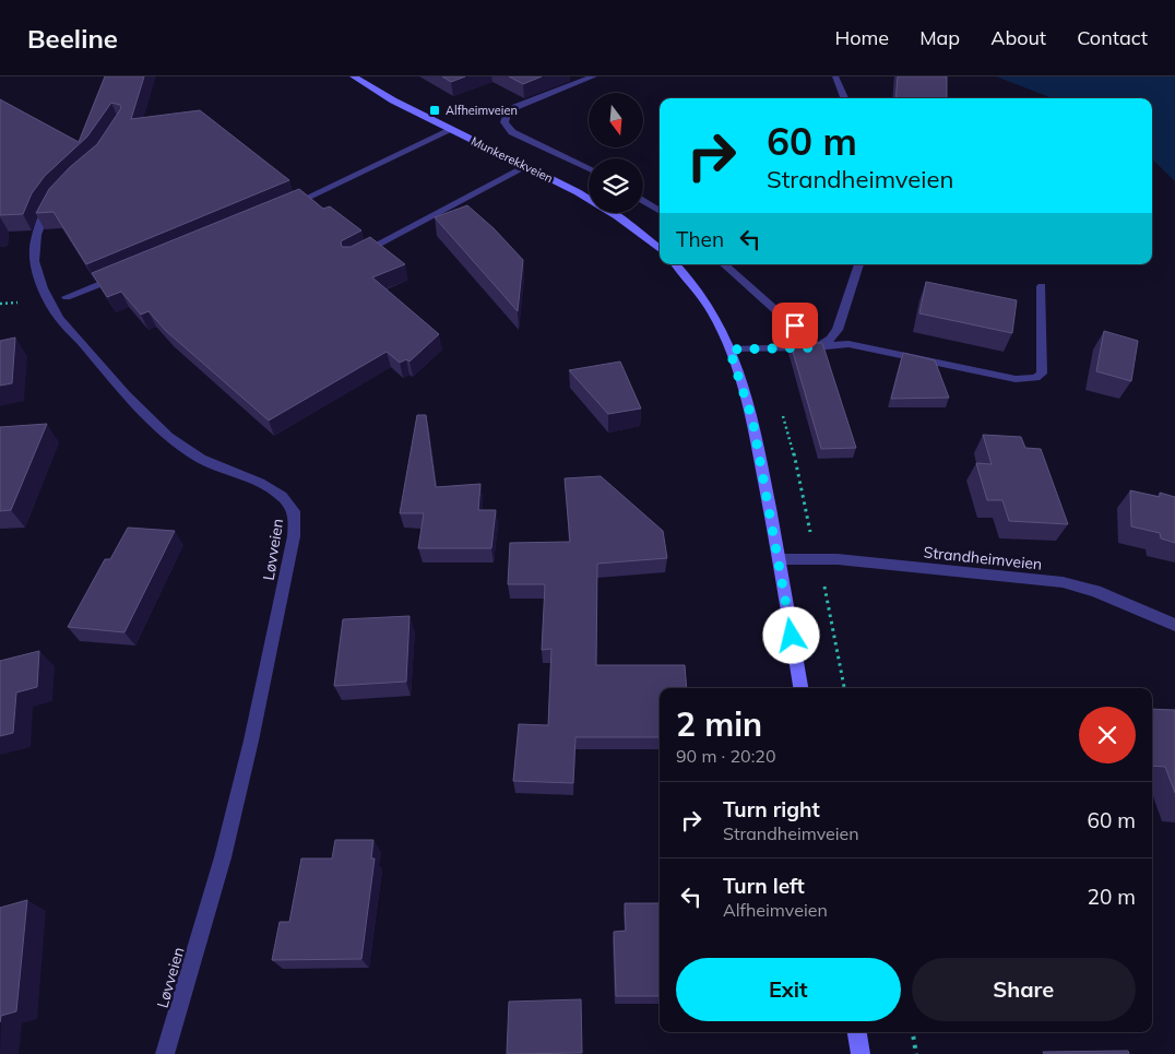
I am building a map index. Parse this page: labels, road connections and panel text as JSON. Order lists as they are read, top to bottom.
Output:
{
  "streets": {
    "main road": ["Munkerekkveien"],
    "street": ["Løvveien", "Strandheimveien"]
  },
  "places": {
    "transit": ["Alfheimveien"]
  },
  "north": "bottom",
  "page": {
    "header": "Beeline",
    "nav": [
      "Home",
      "Map",
      "About",
      "Contact"
    ],
    "turn": ["60 m", "Strandheimveien"],
    "then": "Then",
    "heading": ["2 min", "90 m · 20:20"],
    "list": [
      {
        "name": "Turn right",
        "note": "Strandheimveien",
        "value": "60 m"
      },
      {
        "name": "Turn left",
        "note": "Alfheimveien",
        "value": "20 m"
      }
    ],
    "buttons": ["Exit", "Share"]
  }
}
